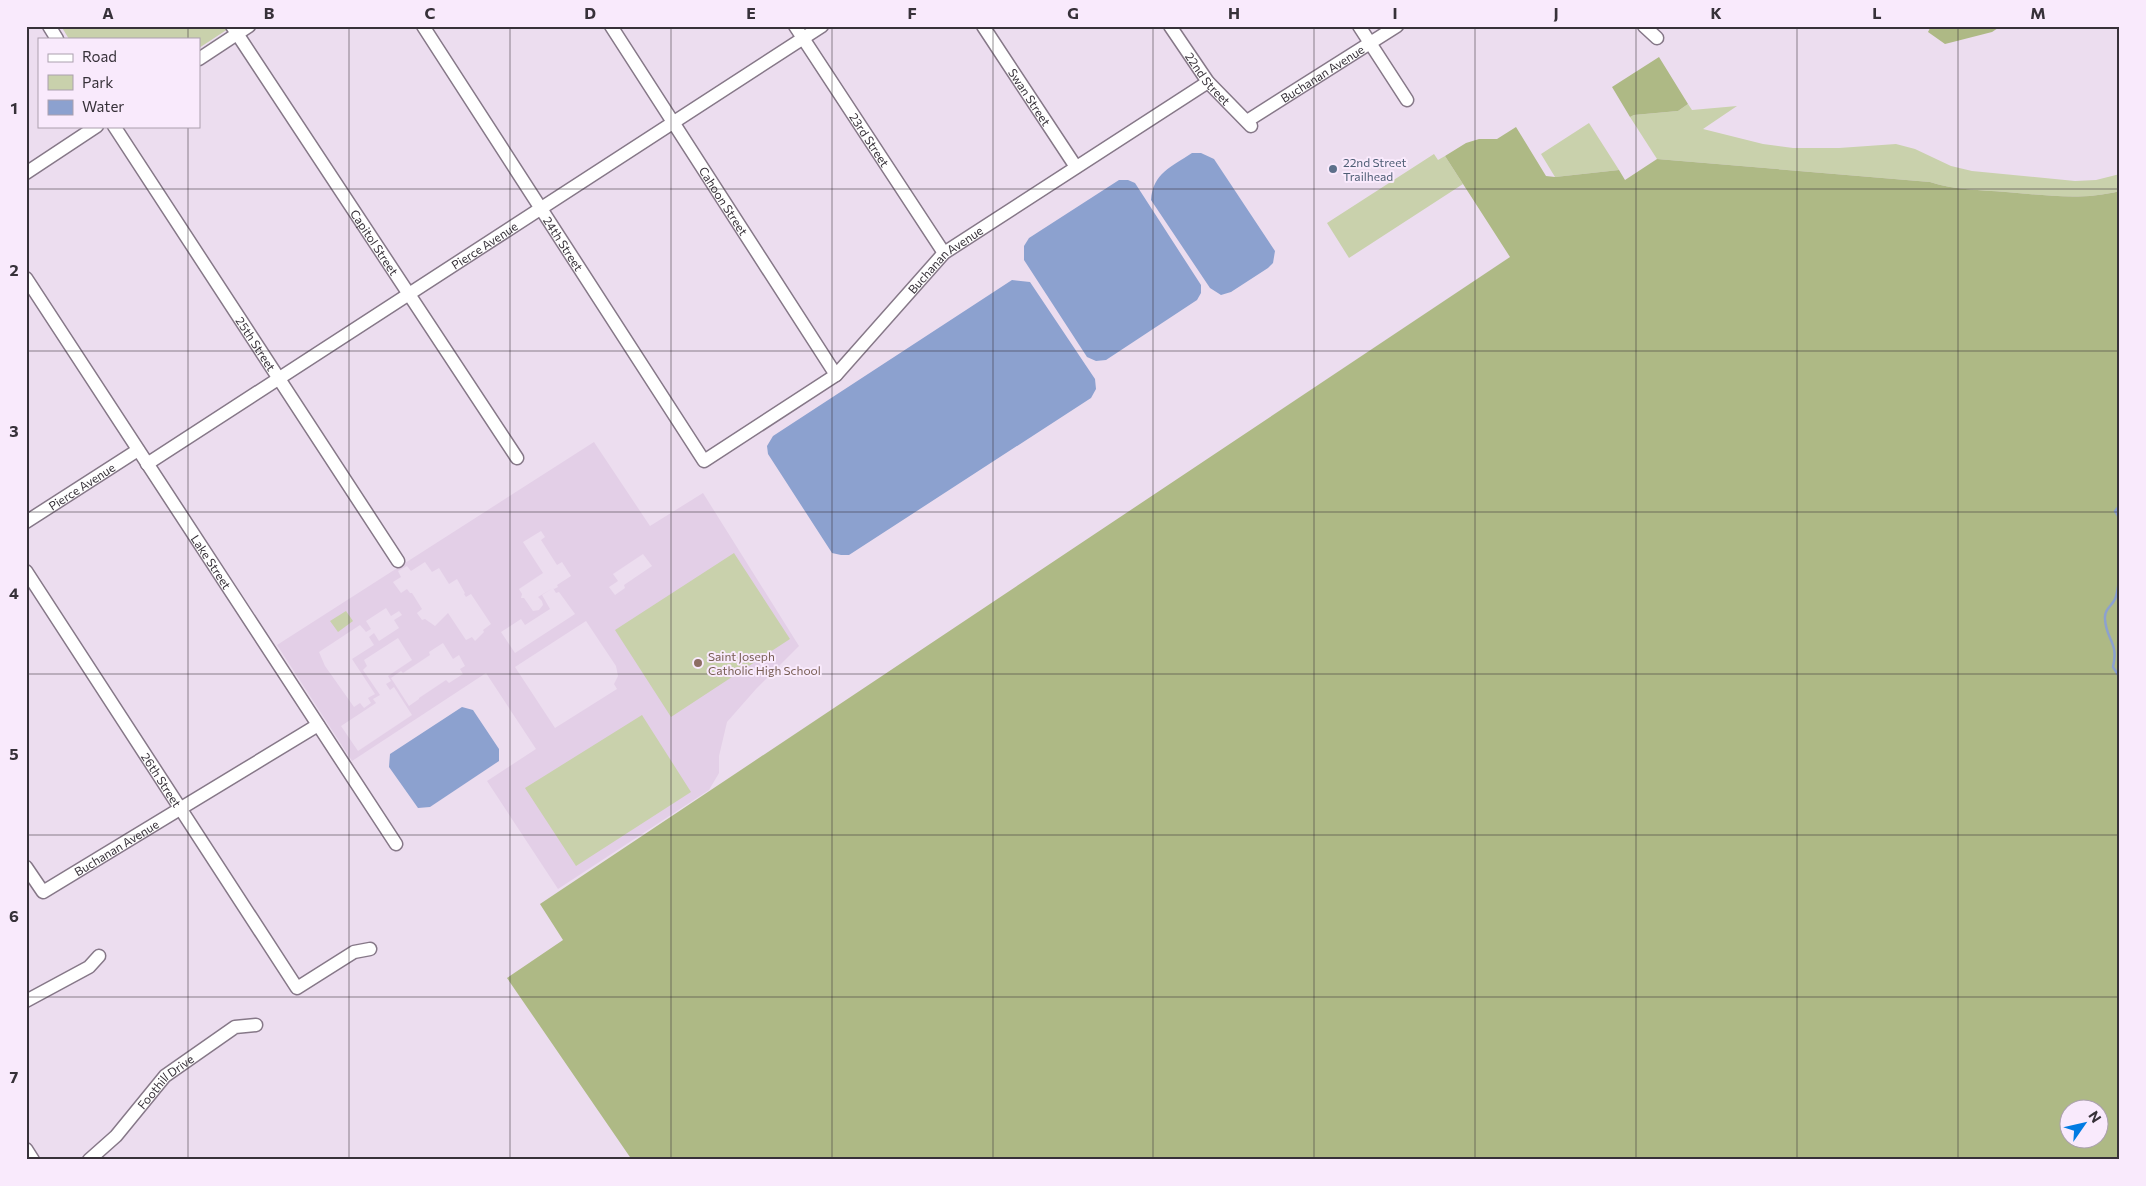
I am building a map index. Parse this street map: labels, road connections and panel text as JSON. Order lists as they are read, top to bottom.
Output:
{
  "streets": {
    "street": [
      "Buchanan Avenue",
      "22nd Street",
      "Swan Street",
      "23rd Street",
      "Cahoon Street",
      "Capitol Street",
      "24th Street",
      "Pierce Avenue",
      "25th Street",
      "Lake Street",
      "26th Street",
      "Foothill Drive"
    ]
  },
  "crossings": [
    ["Buchanan Avenue", "22nd Street"],
    ["Buchanan Avenue", "Swan Street"],
    ["Buchanan Avenue", "23rd Street"],
    ["Buchanan Avenue", "Cahoon Street"],
    ["Buchanan Avenue", "24th Street"],
    ["Buchanan Avenue", "Lake Street"],
    ["Buchanan Avenue", "26th Street"],
    ["23rd Street", "Pierce Avenue"],
    ["Cahoon Street", "Pierce Avenue"],
    ["Capitol Street", "Pierce Avenue"],
    ["24th Street", "Pierce Avenue"],
    ["Pierce Avenue", "25th Street"],
    ["Pierce Avenue", "Lake Street"]
  ],
  "places": ["22nd Street Trailhead", "Saint Joseph Catholic High School"],
  "legend": ["Road", "Park", "Water"],
  "north": "top right",
  "grid": {
    "columns": [
      "A",
      "B",
      "C",
      "D",
      "E",
      "F",
      "G",
      "H",
      "I",
      "J",
      "K",
      "L",
      "M"
    ],
    "rows": [
      "1",
      "2",
      "3",
      "4",
      "5",
      "6",
      "7"
    ]
  }
}
